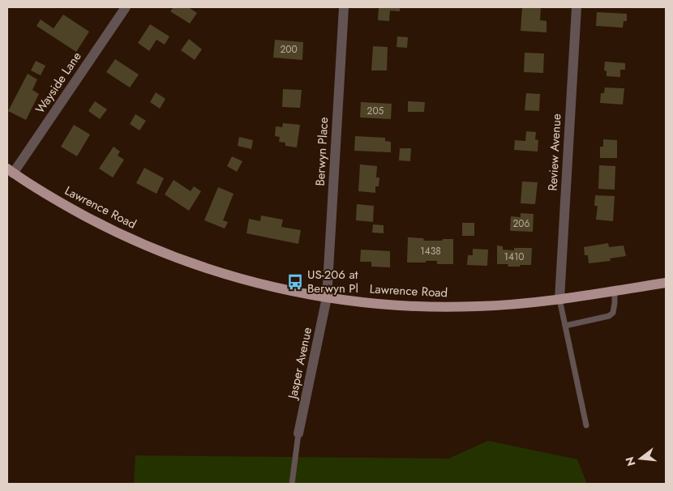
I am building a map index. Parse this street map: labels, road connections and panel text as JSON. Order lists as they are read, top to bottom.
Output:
{
  "streets": {
    "main road": ["Lawrence Road"],
    "street": [
      "Wayside Lane",
      "Berwyn Place",
      "Review Avenue",
      "Jasper Avenue"
    ]
  },
  "crossings": [
    ["Wayside Lane", "Lawrence Road"],
    ["Berwyn Place", "Lawrence Road"],
    ["Berwyn Place", "Jasper Avenue"],
    ["Review Avenue", "Lawrence Road"],
    ["Lawrence Road", "Jasper Avenue"]
  ],
  "places": {
    "bus stop": ["US-206 at Berwyn Pl"]
  },
  "house_numbers": [
    "200",
    "205",
    "206",
    "1438",
    "1410"
  ],
  "north": "left"
}
